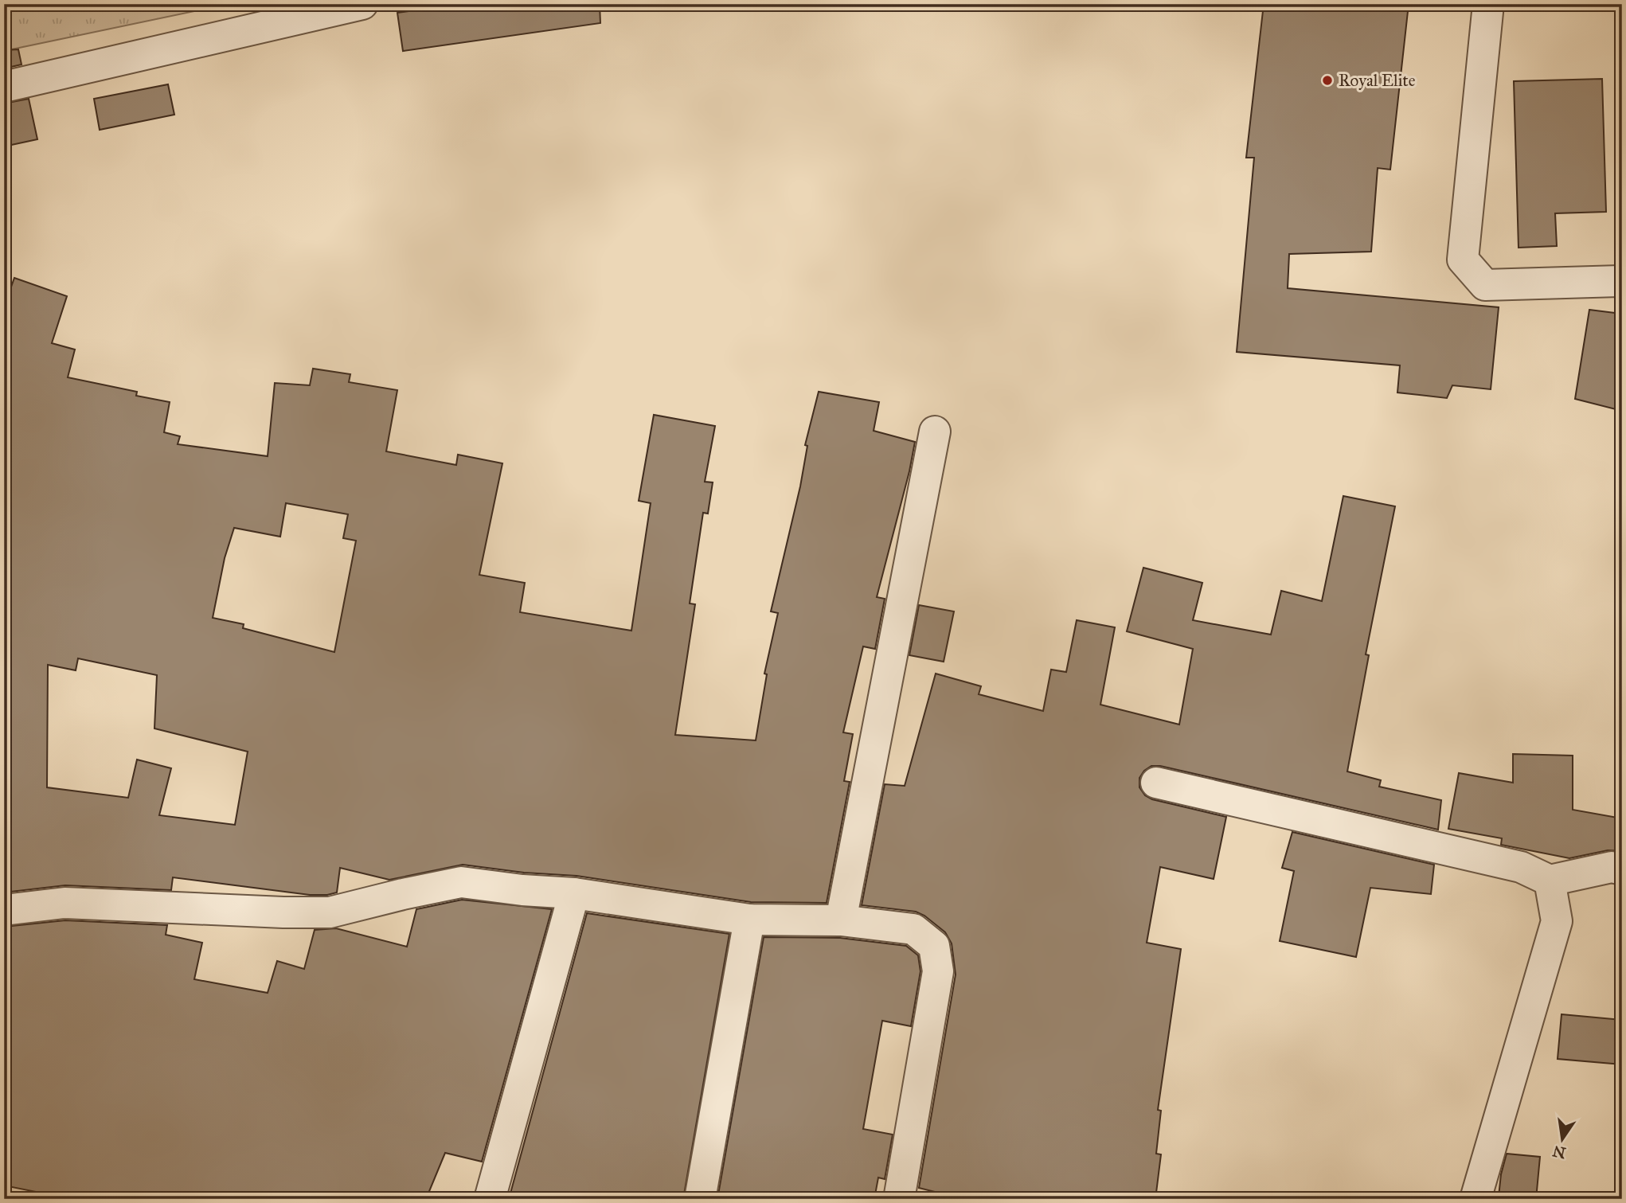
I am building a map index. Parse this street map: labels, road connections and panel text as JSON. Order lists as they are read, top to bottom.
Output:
{
  "places": ["Royal Elite"],
  "north": "bottom"
}
